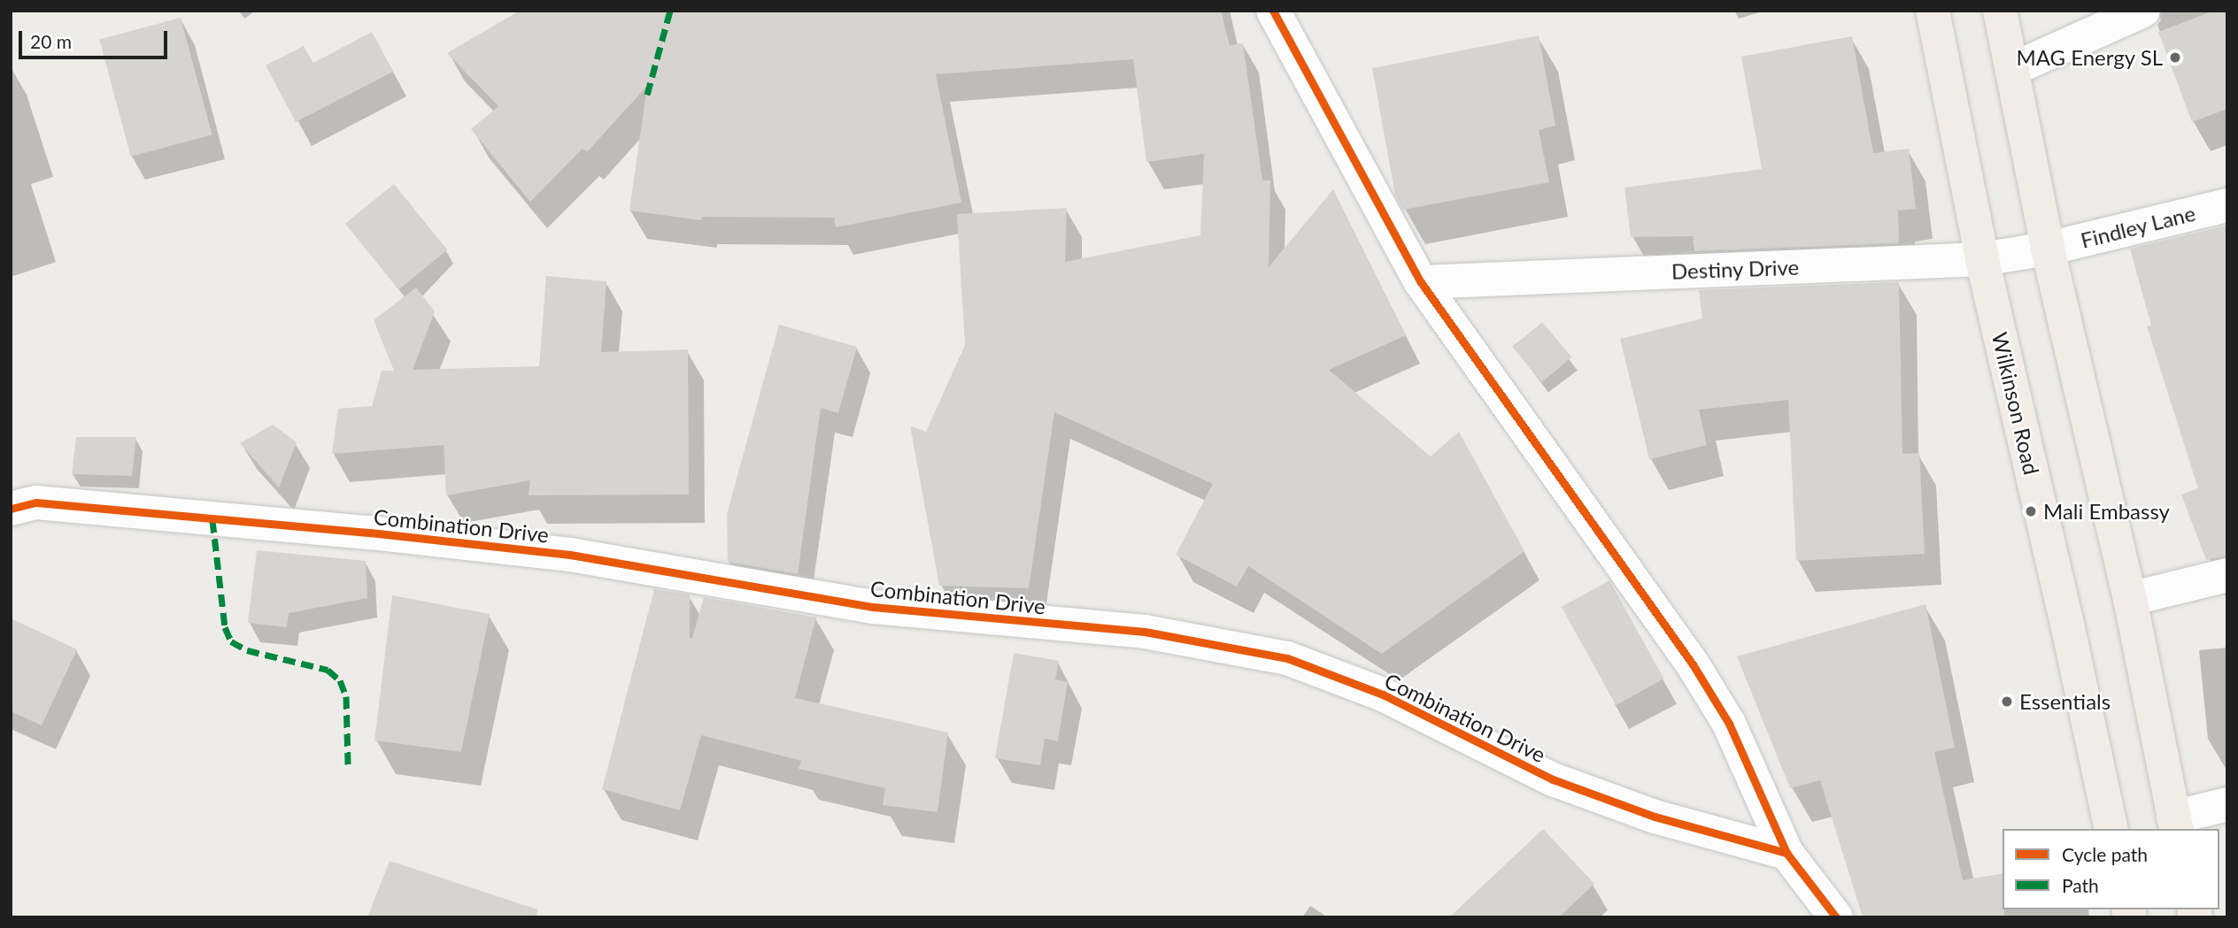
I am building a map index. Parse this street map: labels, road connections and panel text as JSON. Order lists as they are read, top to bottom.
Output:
{
  "streets": {
    "main road": ["Wilkinson Road"],
    "street": ["Findley Lane", "Destiny Drive", "Combination Drive"]
  },
  "crossings": [
    ["Findley Lane", "Destiny Drive"],
    ["Destiny Drive", "Wilkinson Road"]
  ],
  "places": ["MAG Energy SL", "Mali Embassy", "Essentials"],
  "legend": ["Cycle path", "Path"],
  "scale_bar": "20 m"
}
